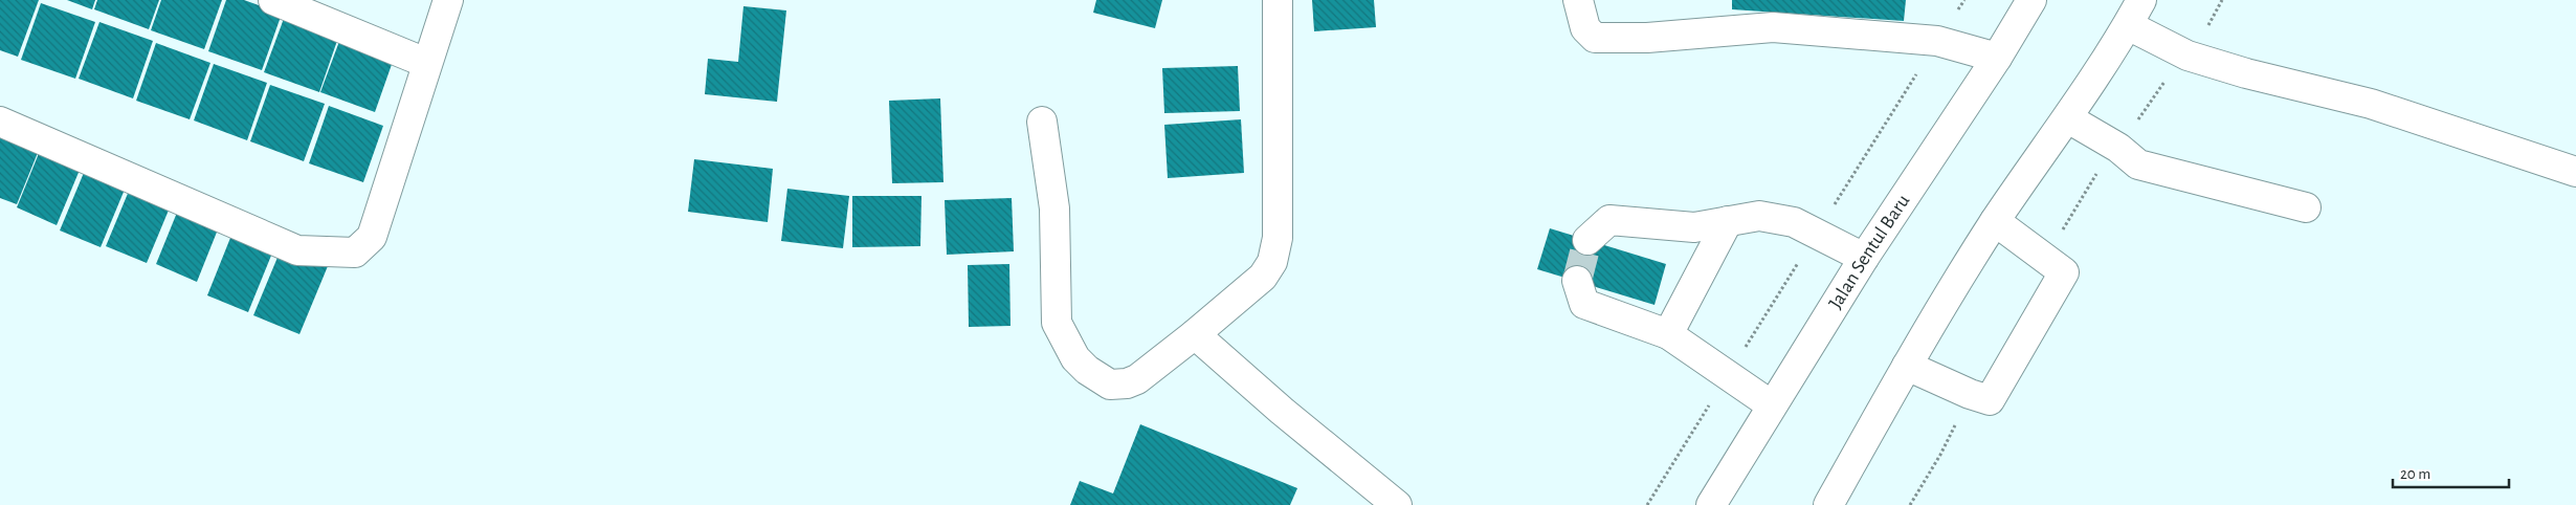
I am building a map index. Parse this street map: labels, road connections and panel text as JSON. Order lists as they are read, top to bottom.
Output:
{
  "streets": {
    "street": ["Jalan Sentul Baru"]
  },
  "scale_bar": "20 m"
}
